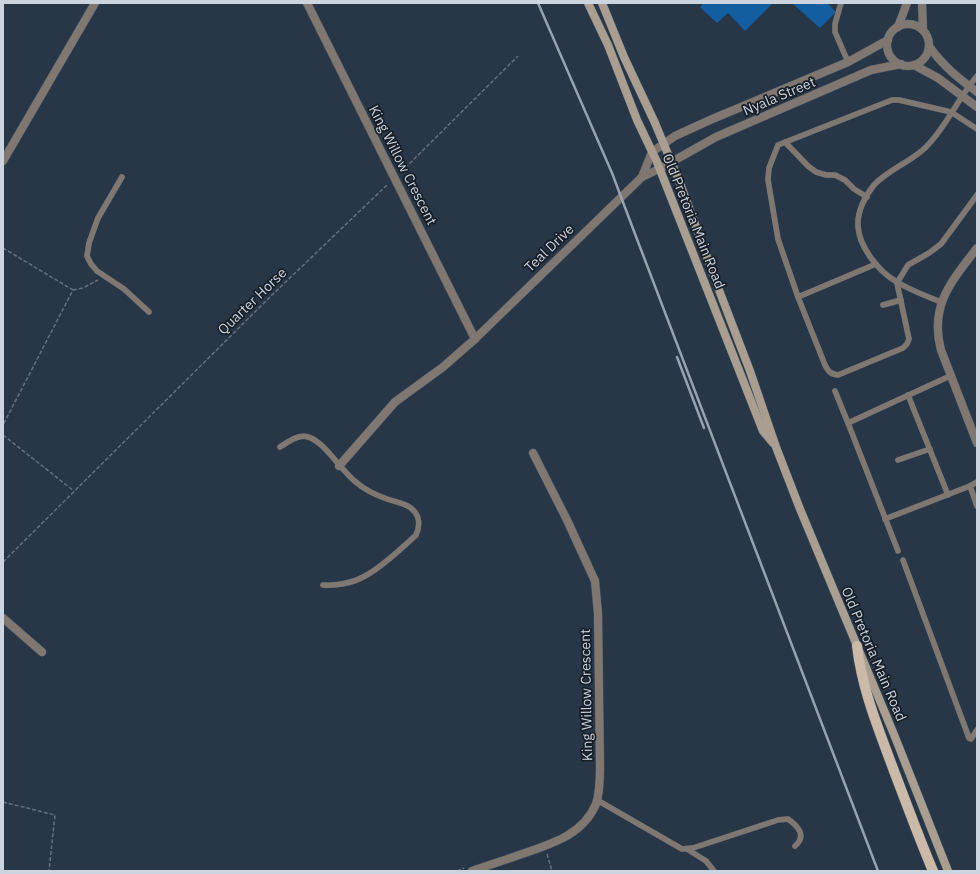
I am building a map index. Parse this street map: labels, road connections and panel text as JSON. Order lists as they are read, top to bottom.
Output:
{
  "streets": {
    "main road": ["Old Pretoria Main Road"],
    "street": ["Nyala Street", "King Willow Crescent", "Teal Drive"],
    "path": ["Quarter Horse"]
  },
  "crossings": [
    ["Nyala Street", "Old Pretoria Main Road"],
    ["Nyala Street", "Teal Drive"],
    ["King Willow Crescent", "Teal Drive"],
    ["King Willow Crescent", "Quarter Horse"],
    ["Old Pretoria Main Road", "Teal Drive"]
  ]
}
